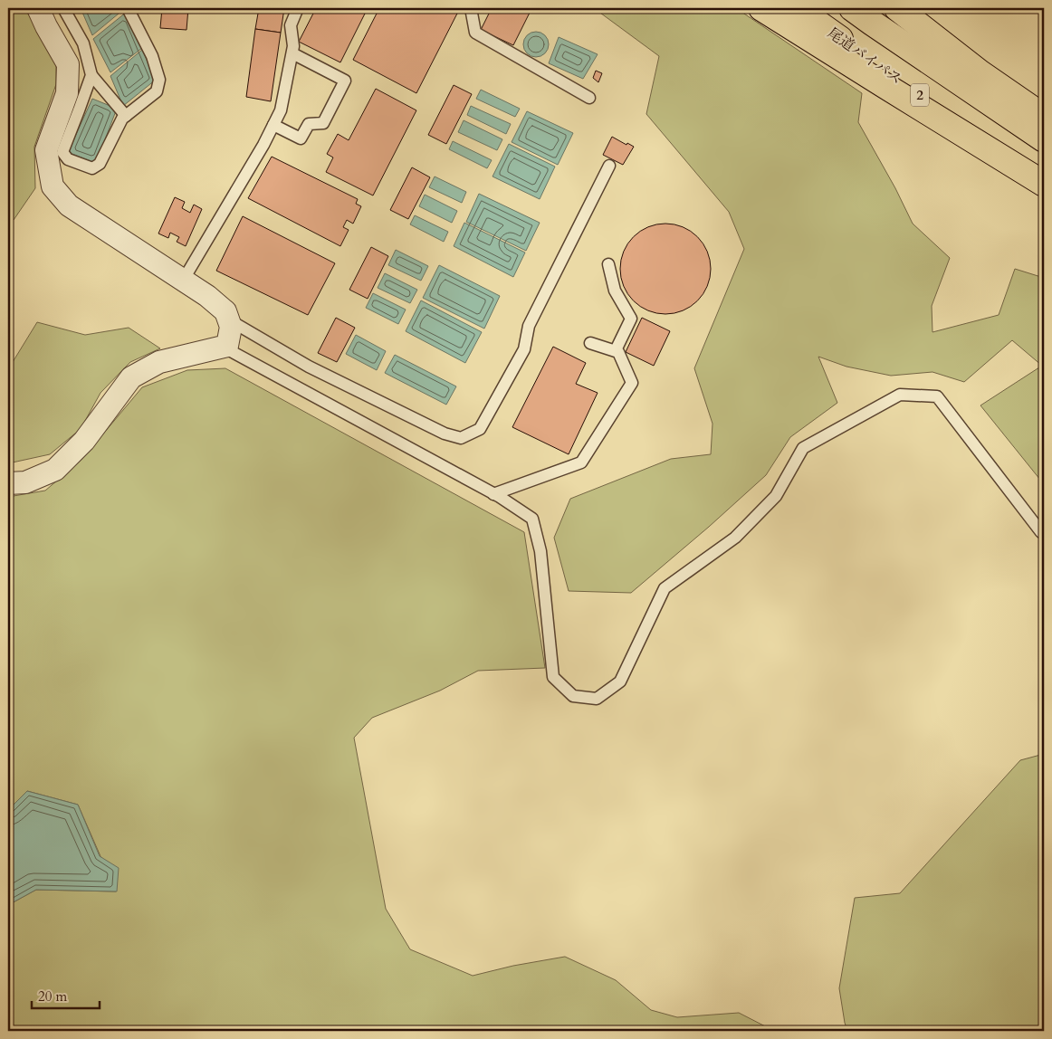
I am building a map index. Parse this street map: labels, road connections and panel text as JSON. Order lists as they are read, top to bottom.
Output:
{
  "streets": {
    "highway": ["尾道バイパス", "2"]
  },
  "scale_bar": "20 m"
}
